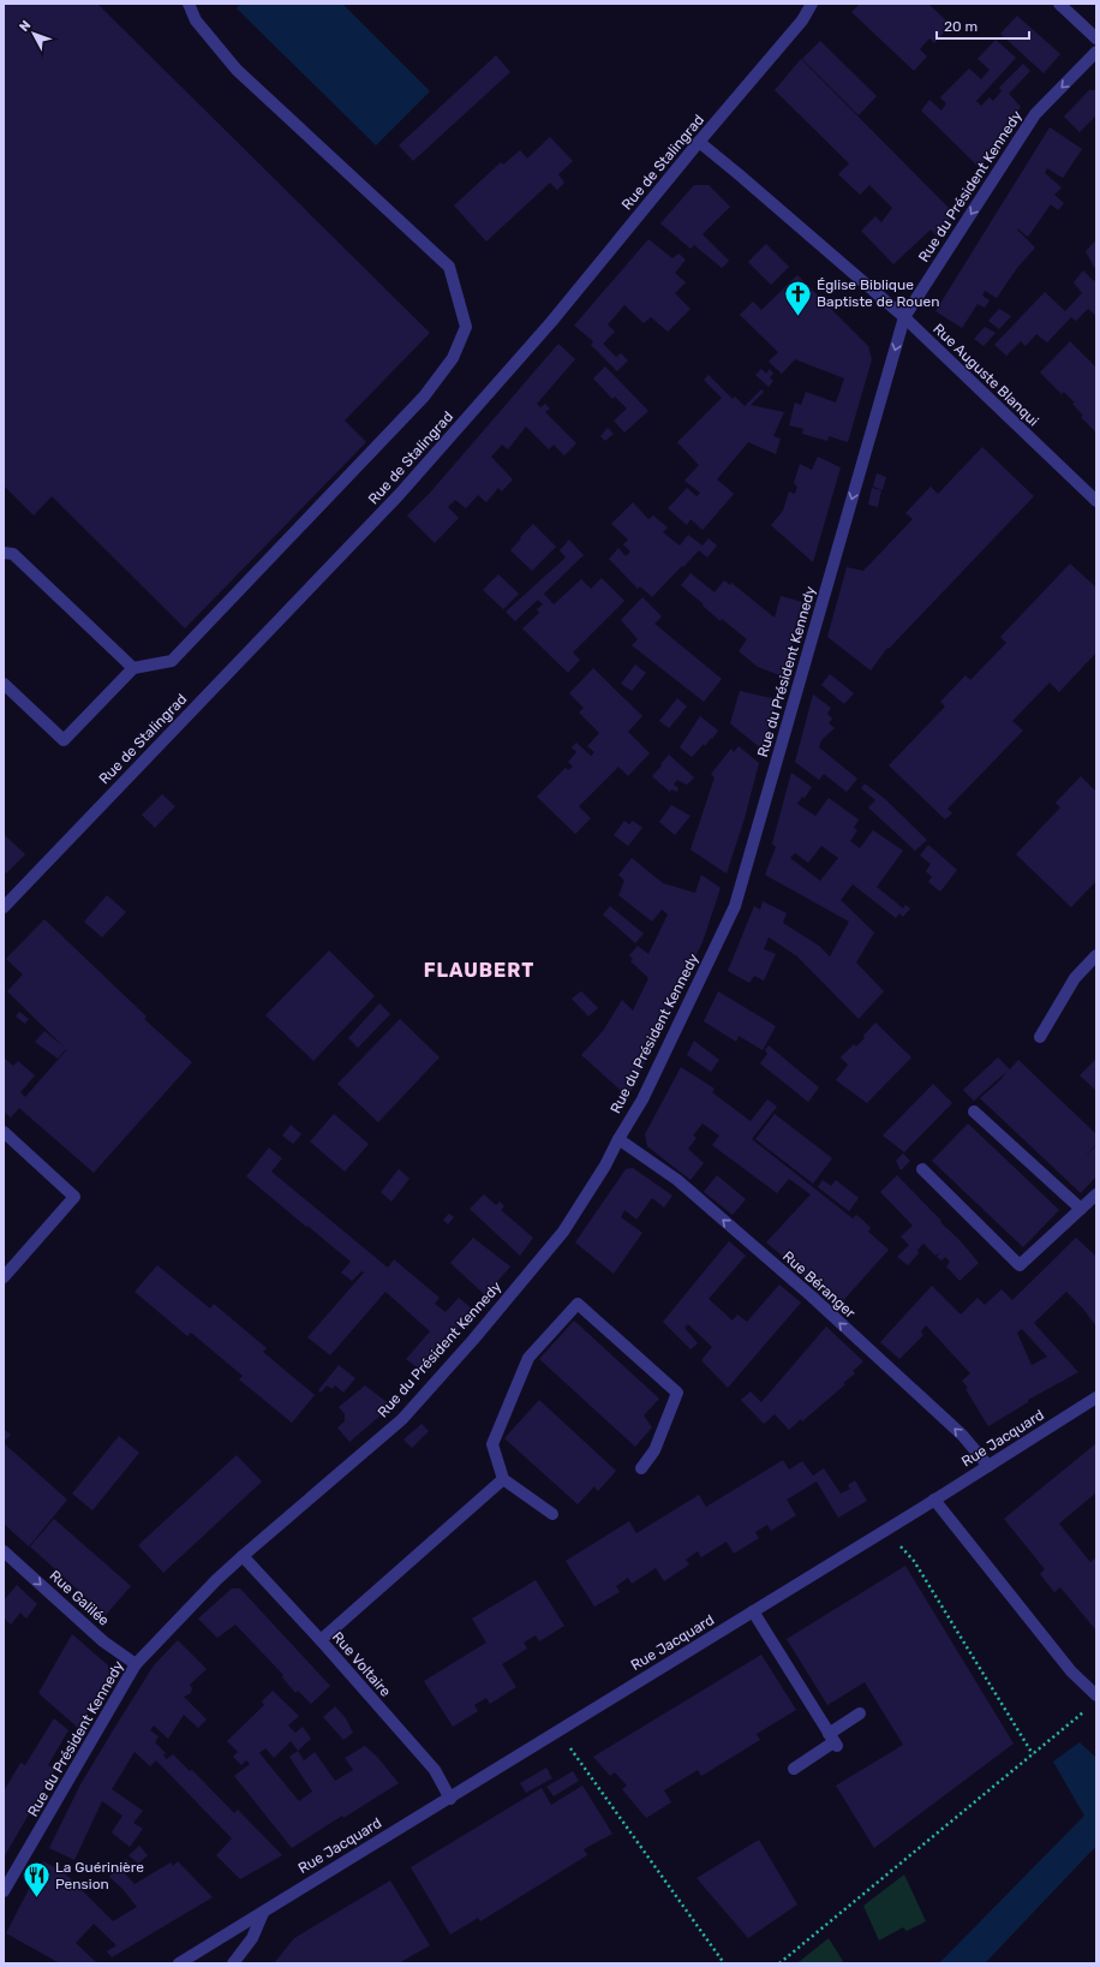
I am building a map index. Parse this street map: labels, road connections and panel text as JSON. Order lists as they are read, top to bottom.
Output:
{
  "streets": {
    "street": [
      "Rue de Stalingrad",
      "Rue du Président Kennedy",
      "Rue Auguste Blanqui",
      "Rue Béranger",
      "Rue Jacquard",
      "Rue Galilée",
      "Rue Voltaire"
    ]
  },
  "crossings": [
    ["Rue de Stalingrad", "Rue Auguste Blanqui"],
    ["Rue du Président Kennedy", "Rue Auguste Blanqui"],
    ["Rue du Président Kennedy", "Rue Béranger"],
    ["Rue du Président Kennedy", "Rue Galilée"],
    ["Rue du Président Kennedy", "Rue Voltaire"],
    ["Rue Béranger", "Rue Jacquard"],
    ["Rue Jacquard", "Rue Voltaire"]
  ],
  "one_way": ["Rue du Président Kennedy", "Rue Béranger", "Rue Galilée"],
  "districts": ["FLAUBERT"],
  "places": {
    "church": ["Église Biblique Baptiste de Rouen"],
    "restaurant": ["La Guérinière Pension"]
  },
  "scale_bar": "20 m",
  "north": "top left"
}
